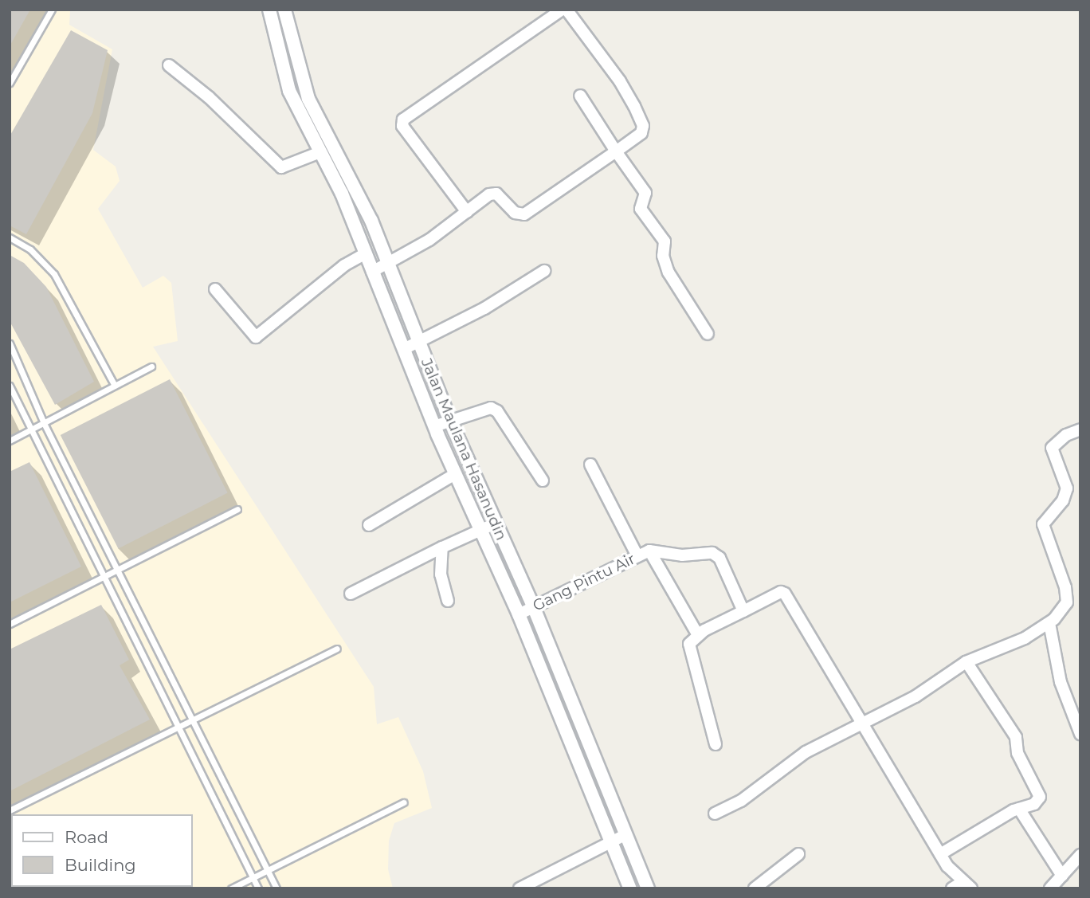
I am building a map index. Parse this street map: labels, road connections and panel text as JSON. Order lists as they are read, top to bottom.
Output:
{
  "streets": {
    "street": ["Jalan Maulana Hasanudin", "Gang Pintu Air"]
  },
  "crossings": [
    ["Jalan Maulana Hasanudin", "Gang Pintu Air"]
  ],
  "legend": ["Road", "Building"]
}
